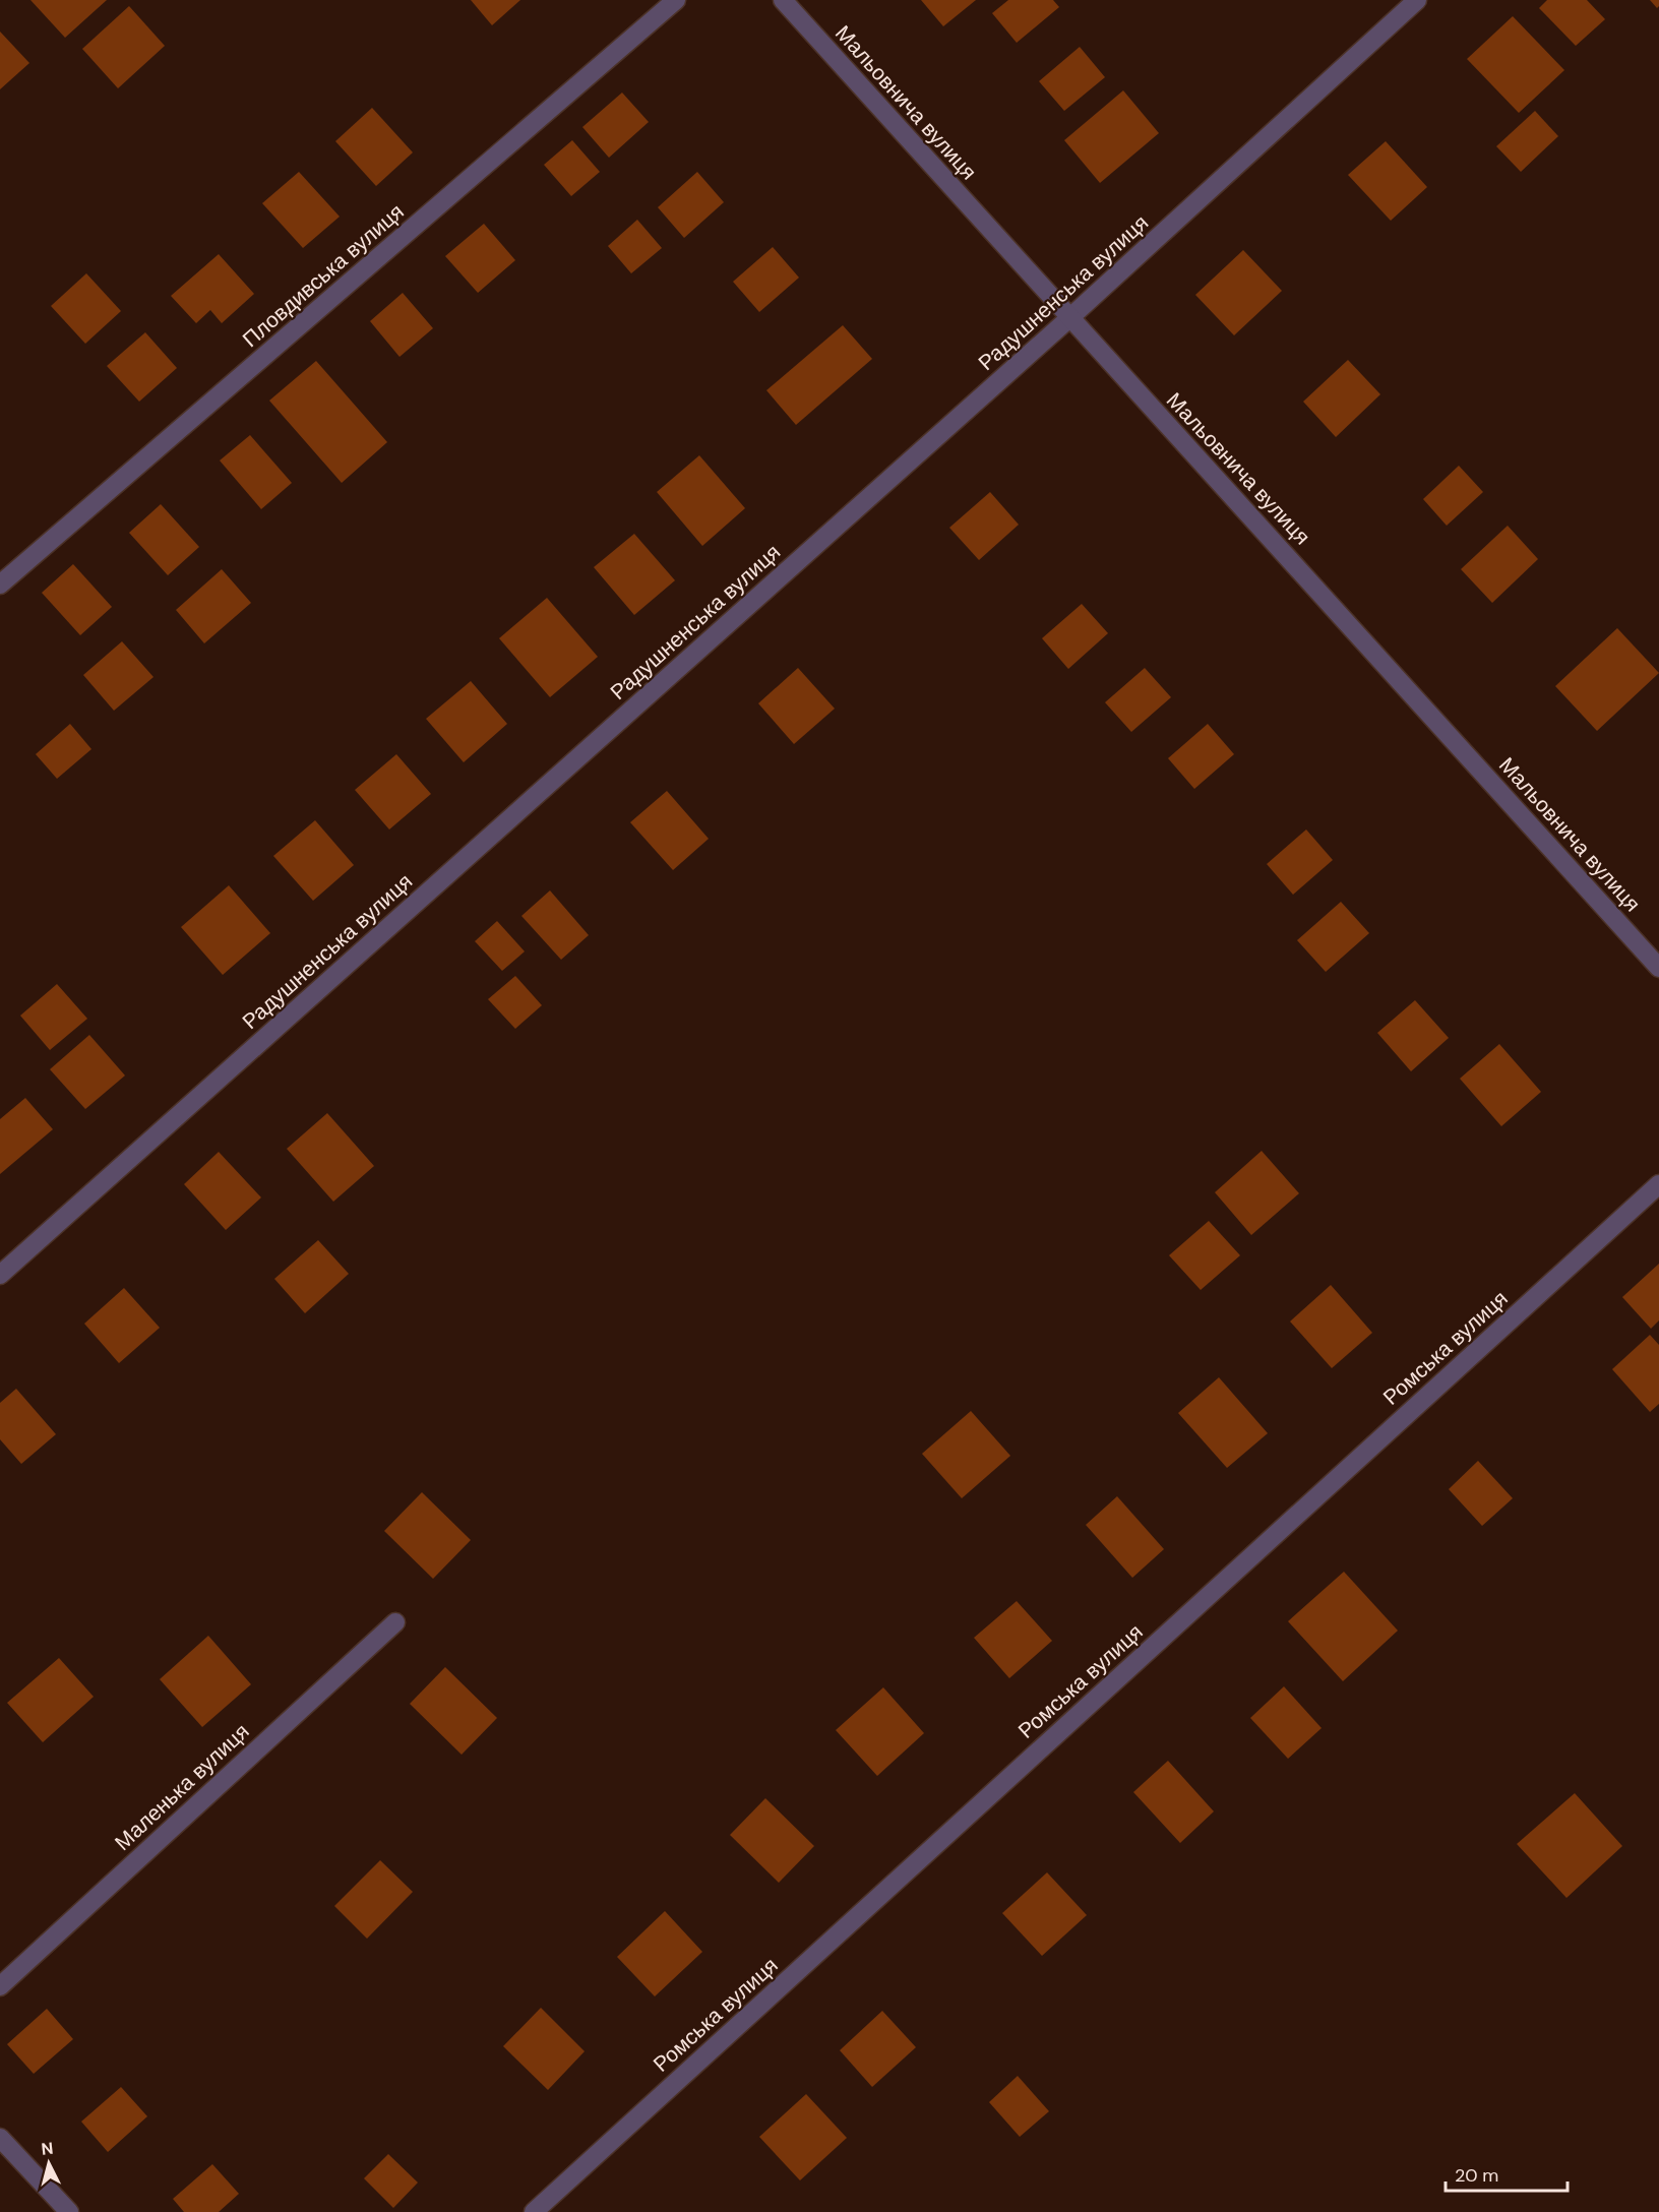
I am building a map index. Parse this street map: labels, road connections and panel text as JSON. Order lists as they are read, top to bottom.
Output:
{
  "streets": {
    "street": [
      "Мальовнича вулиця",
      "Пловдивська вулиця",
      "Радушненська вулиця",
      "Ромська вулиця",
      "Маленька вулиця"
    ]
  },
  "crossings": [
    ["Мальовнича вулиця", "Радушненська вулиця"]
  ],
  "scale_bar": "20 m",
  "north": "top"
}
